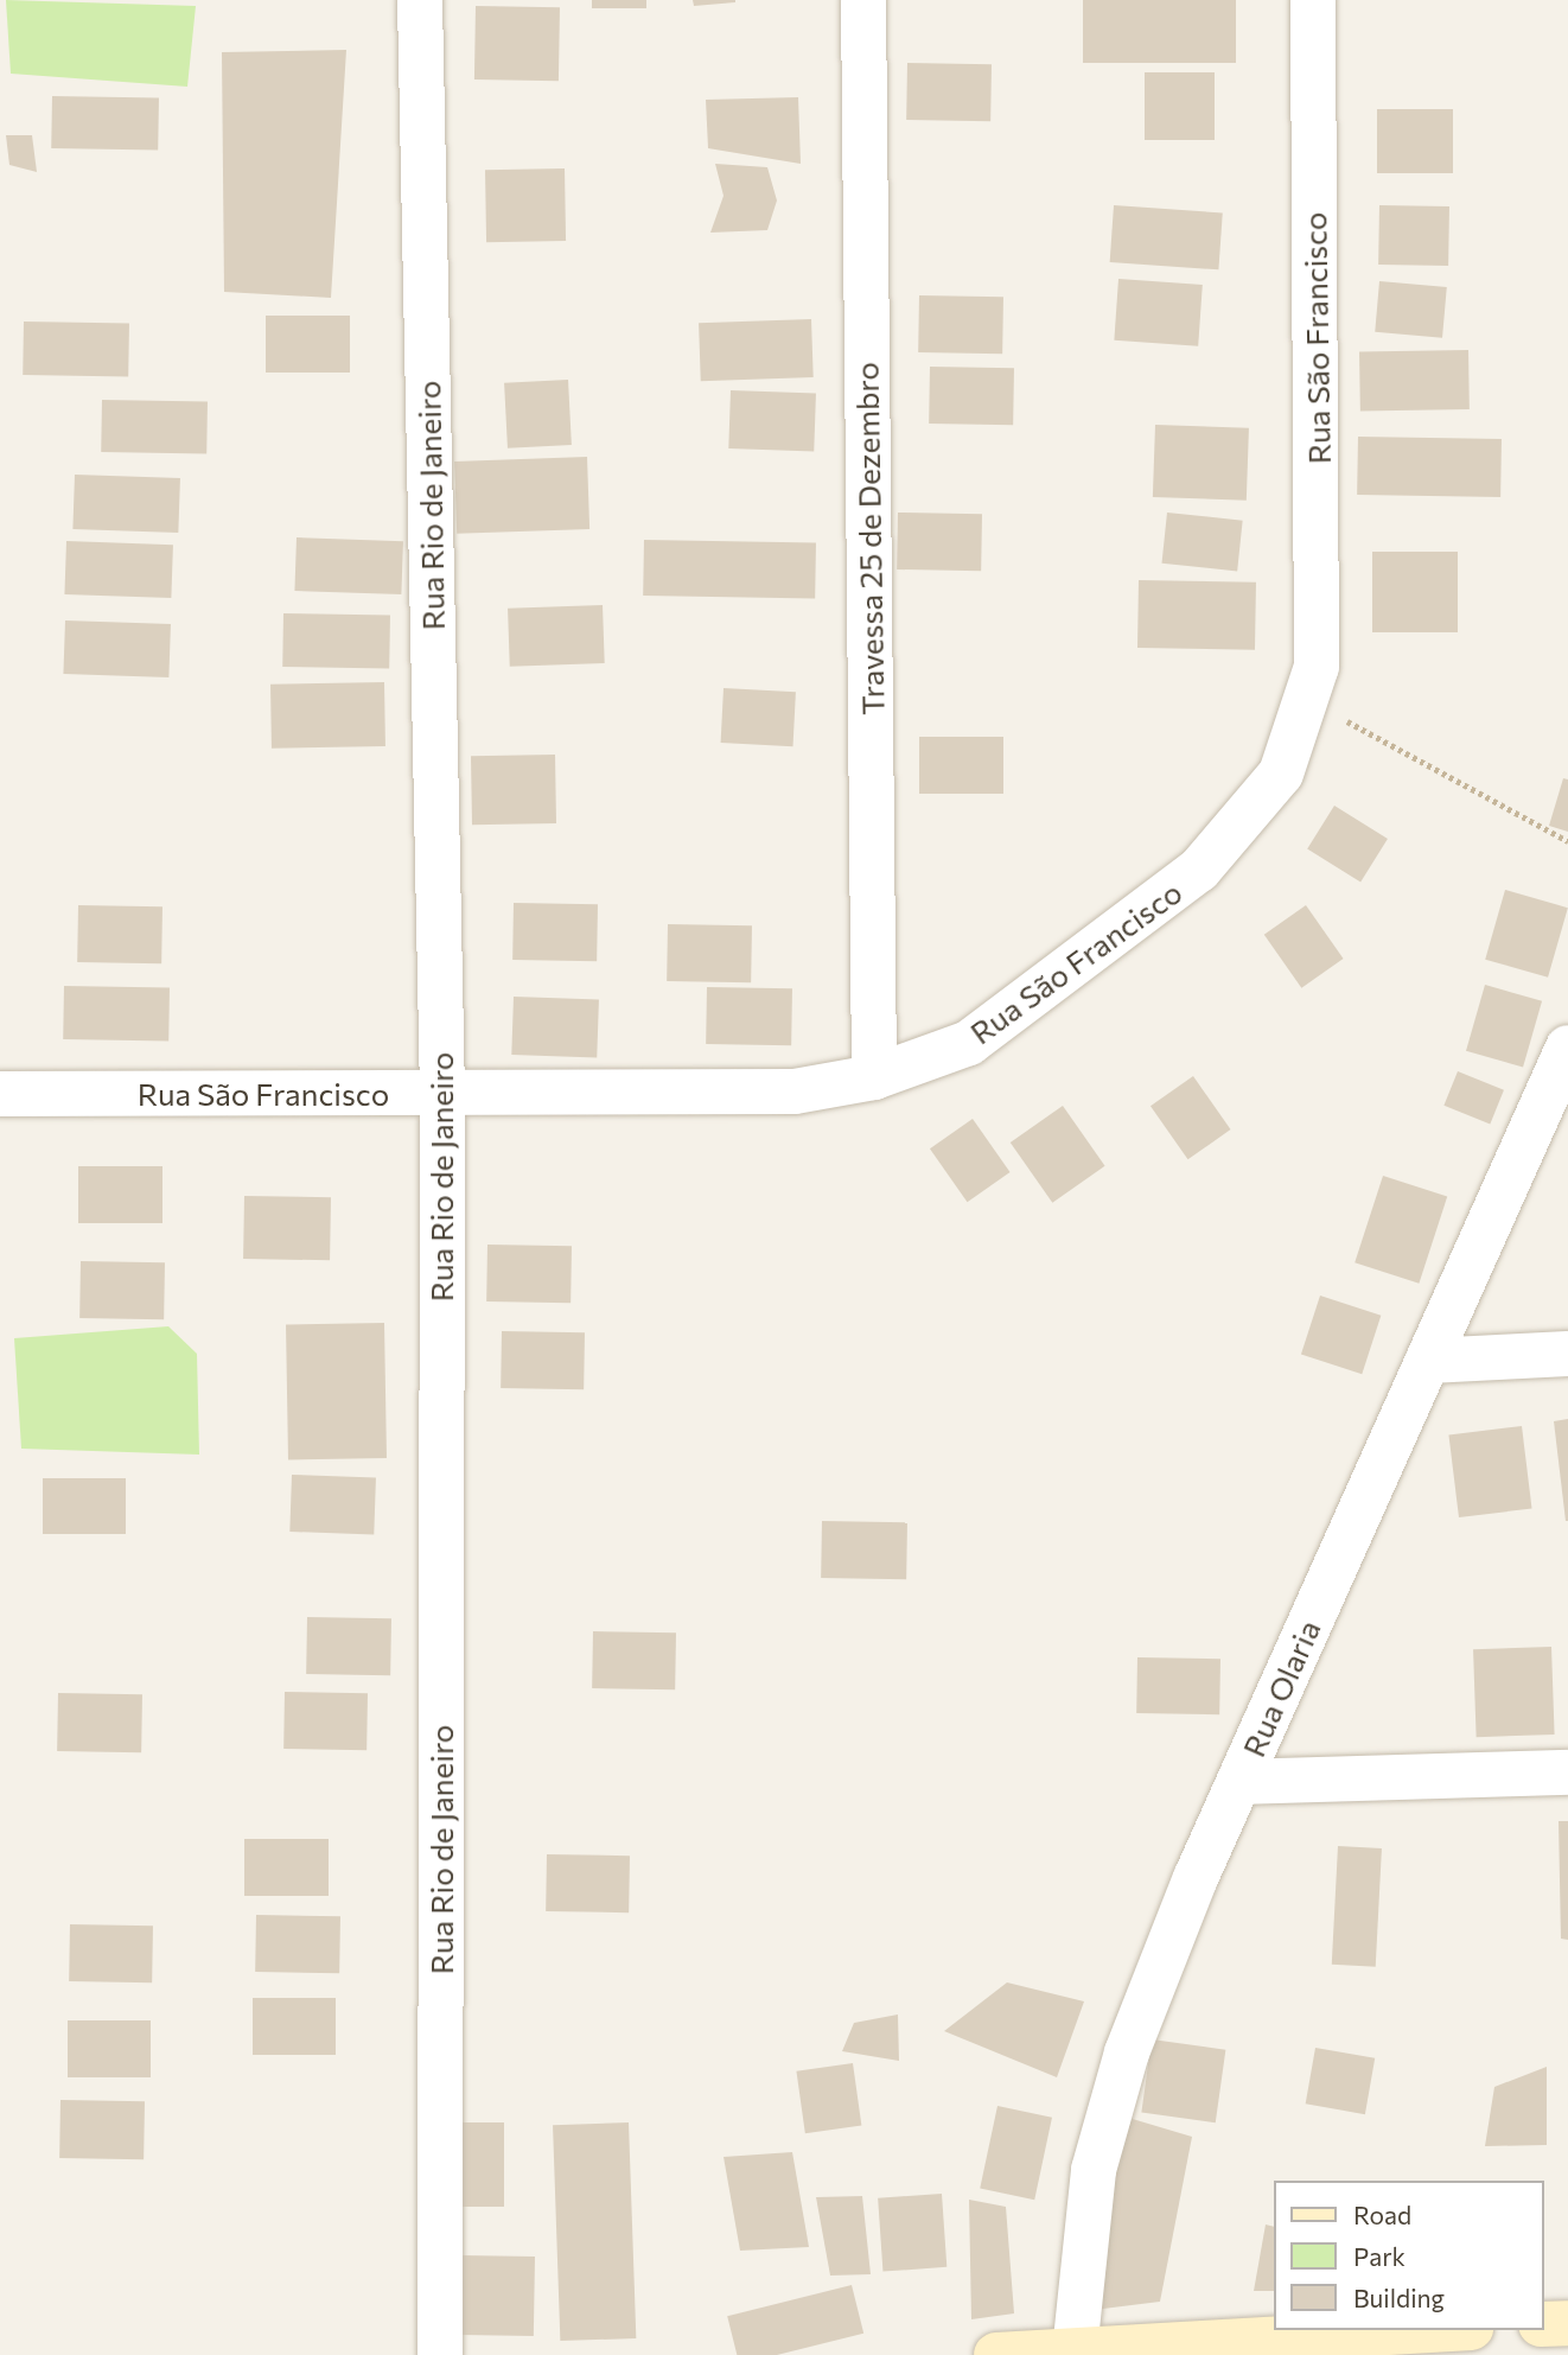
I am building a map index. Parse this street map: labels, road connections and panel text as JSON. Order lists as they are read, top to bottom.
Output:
{
  "streets": {
    "street": [
      "Rua São Francisco",
      "Rua Rio de Janeiro",
      "Travessa 25 de Dezembro",
      "Rua Olaria"
    ]
  },
  "crossings": [
    ["Rua São Francisco", "Rua Rio de Janeiro"],
    ["Rua São Francisco", "Travessa 25 de Dezembro"]
  ],
  "legend": ["Road", "Park", "Building"]
}
